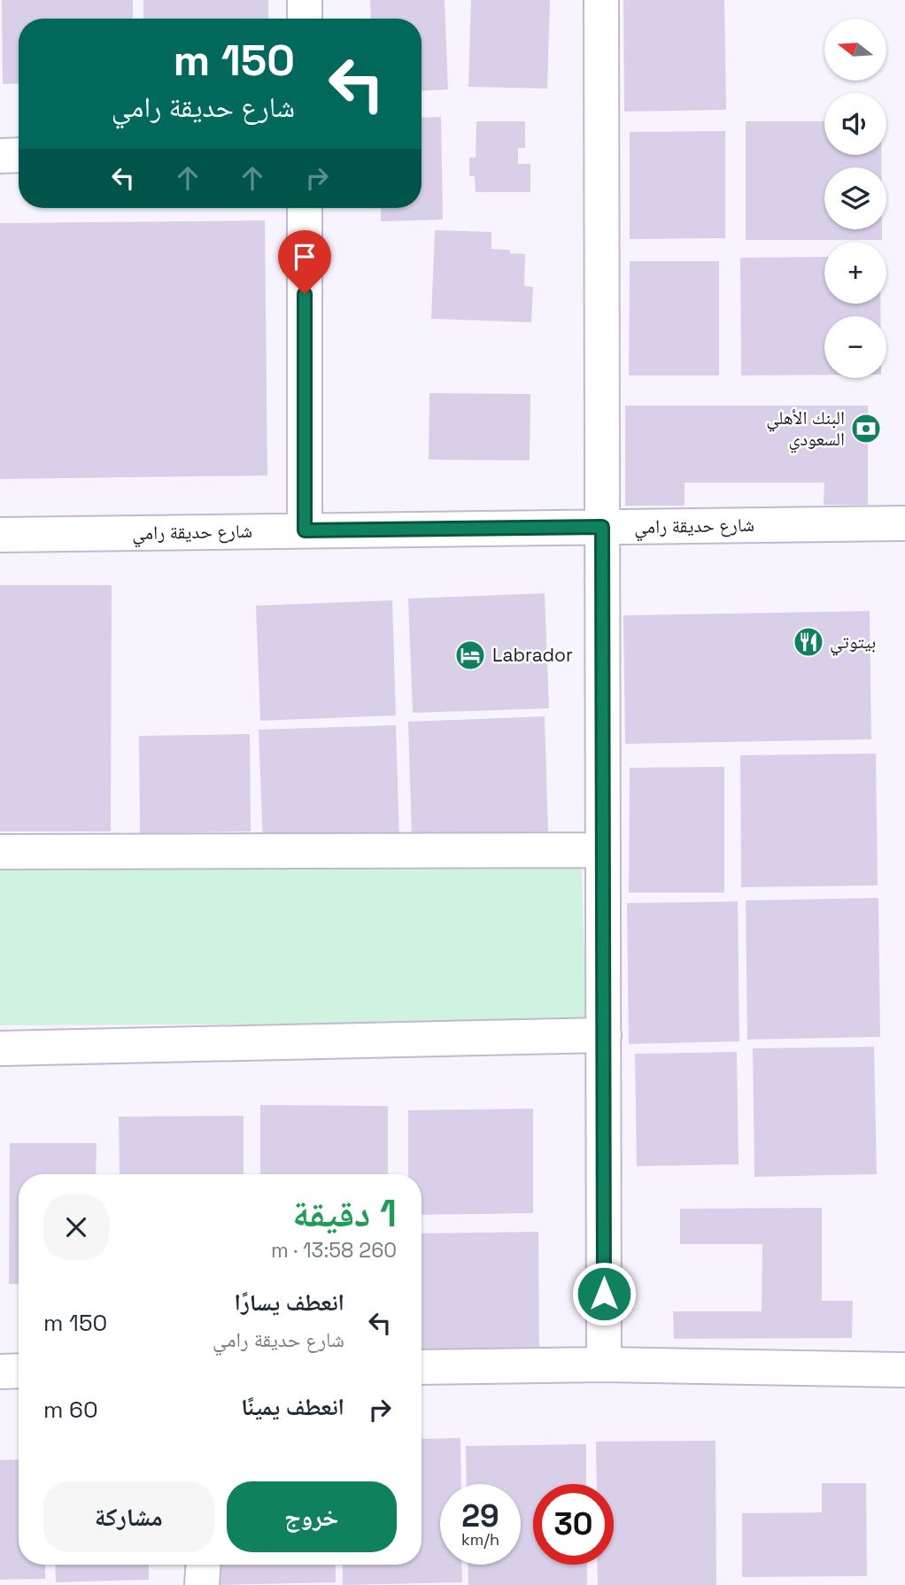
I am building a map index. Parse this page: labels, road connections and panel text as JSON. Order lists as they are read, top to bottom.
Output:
{
  "streets": {
    "street": ["شارع حديقة رامي"]
  },
  "places": {
    "bank": ["البنك الأهلي السعودي"],
    "restaurant": ["بيتوتي"],
    "hotel": ["Labrador"]
  },
  "north": "left",
  "page": {
    "map_buttons": ["+", "−"],
    "turn": ["150 m", "شارع حديقة رامي"],
    "heading": ["1 دقيقة", "260 m · 13:58"],
    "list": [
      {
        "name": "انعطف يسارًا",
        "note": "شارع حديقة رامي",
        "value": "150 m"
      },
      {
        "name": "انعطف يمينًا",
        "value": "60 m"
      }
    ],
    "buttons": ["خروج", "مشاركة"],
    "speed": "29 km/h",
    "limit": "30"
  }
}
